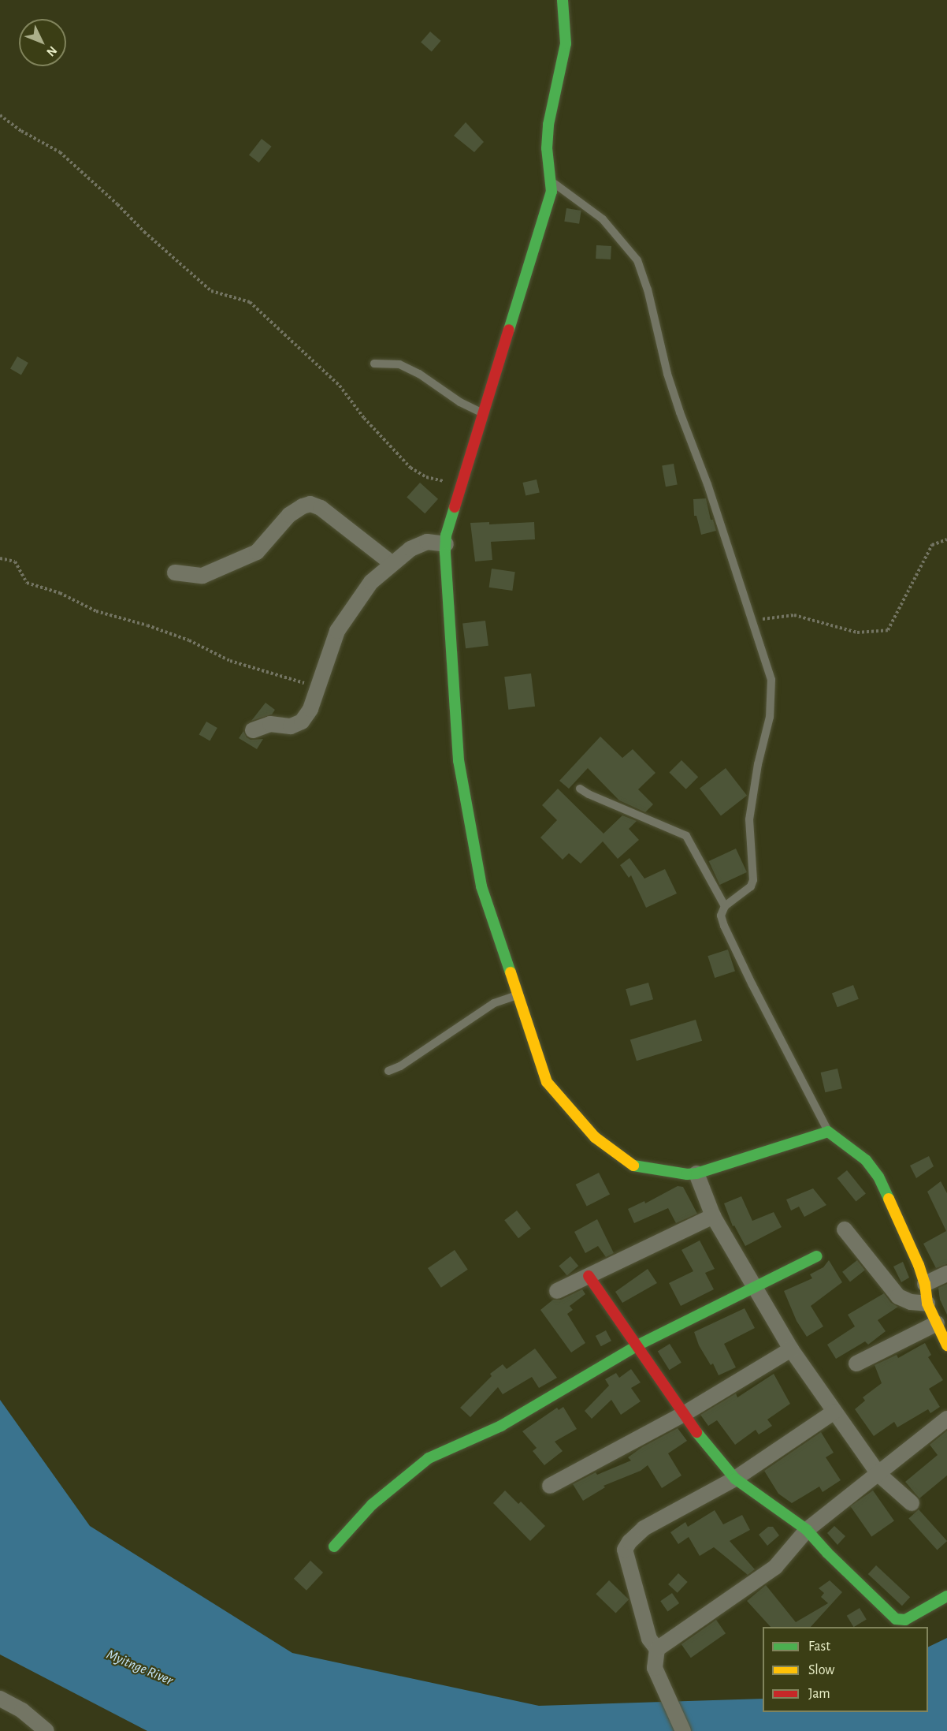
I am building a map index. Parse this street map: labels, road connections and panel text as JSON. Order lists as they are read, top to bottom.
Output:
{
  "water": ["Myitnge River"],
  "legend": ["Fast", "Slow", "Jam"],
  "north": "bottom right"
}
